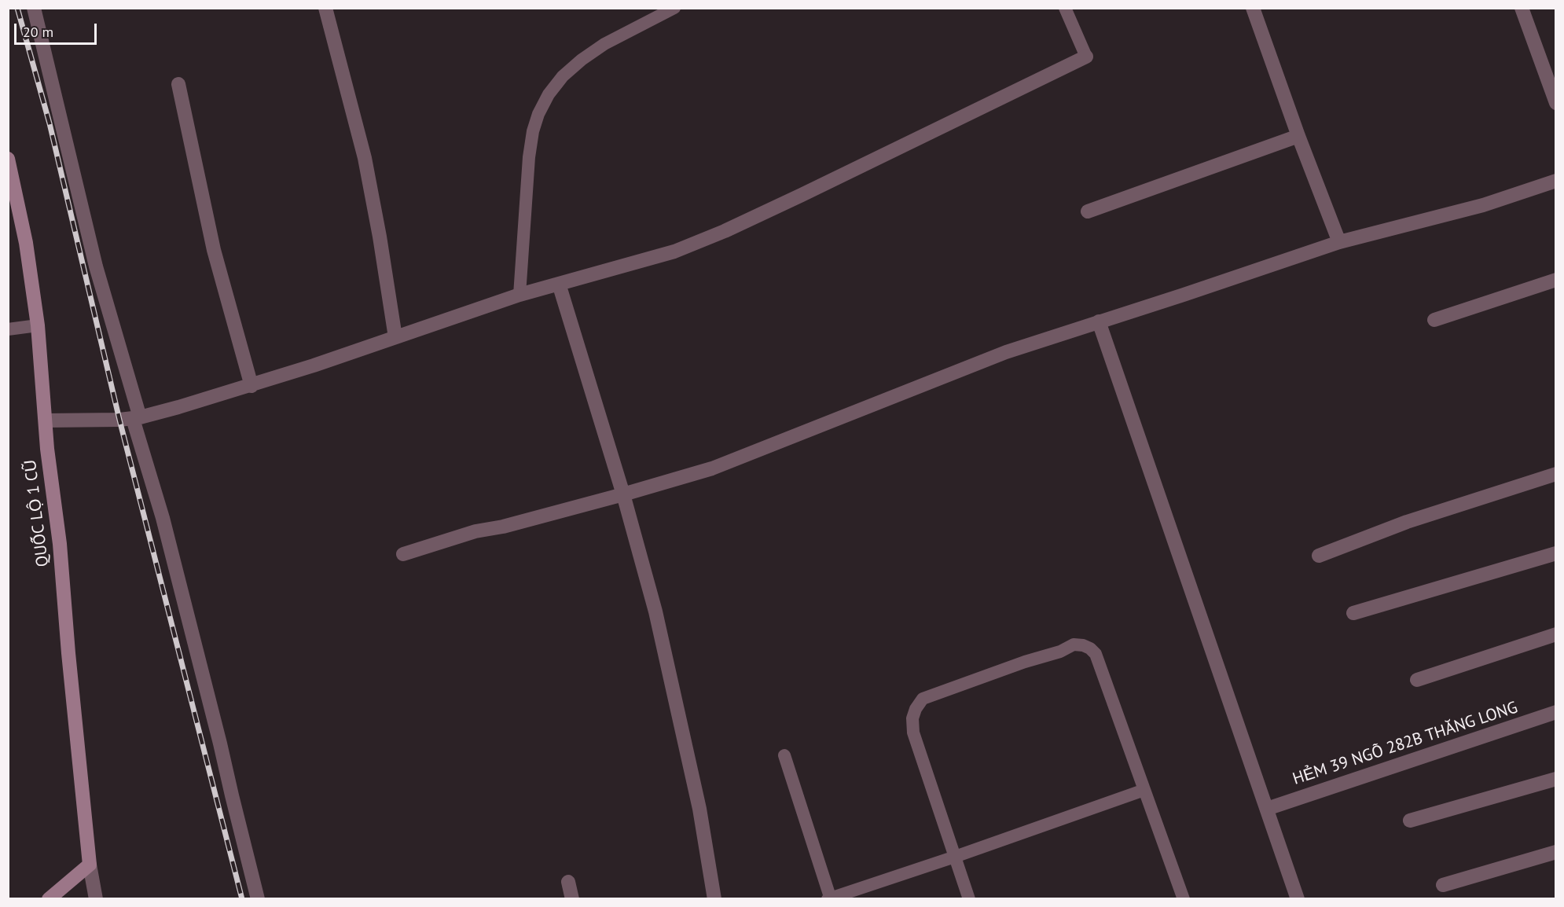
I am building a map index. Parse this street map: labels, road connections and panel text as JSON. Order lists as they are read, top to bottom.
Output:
{
  "streets": {
    "street": ["QUỐC LỘ 1 CŨ", "HẺM 39 NGÕ 282B THĂNG LONG"]
  },
  "scale_bar": "20 m"
}
